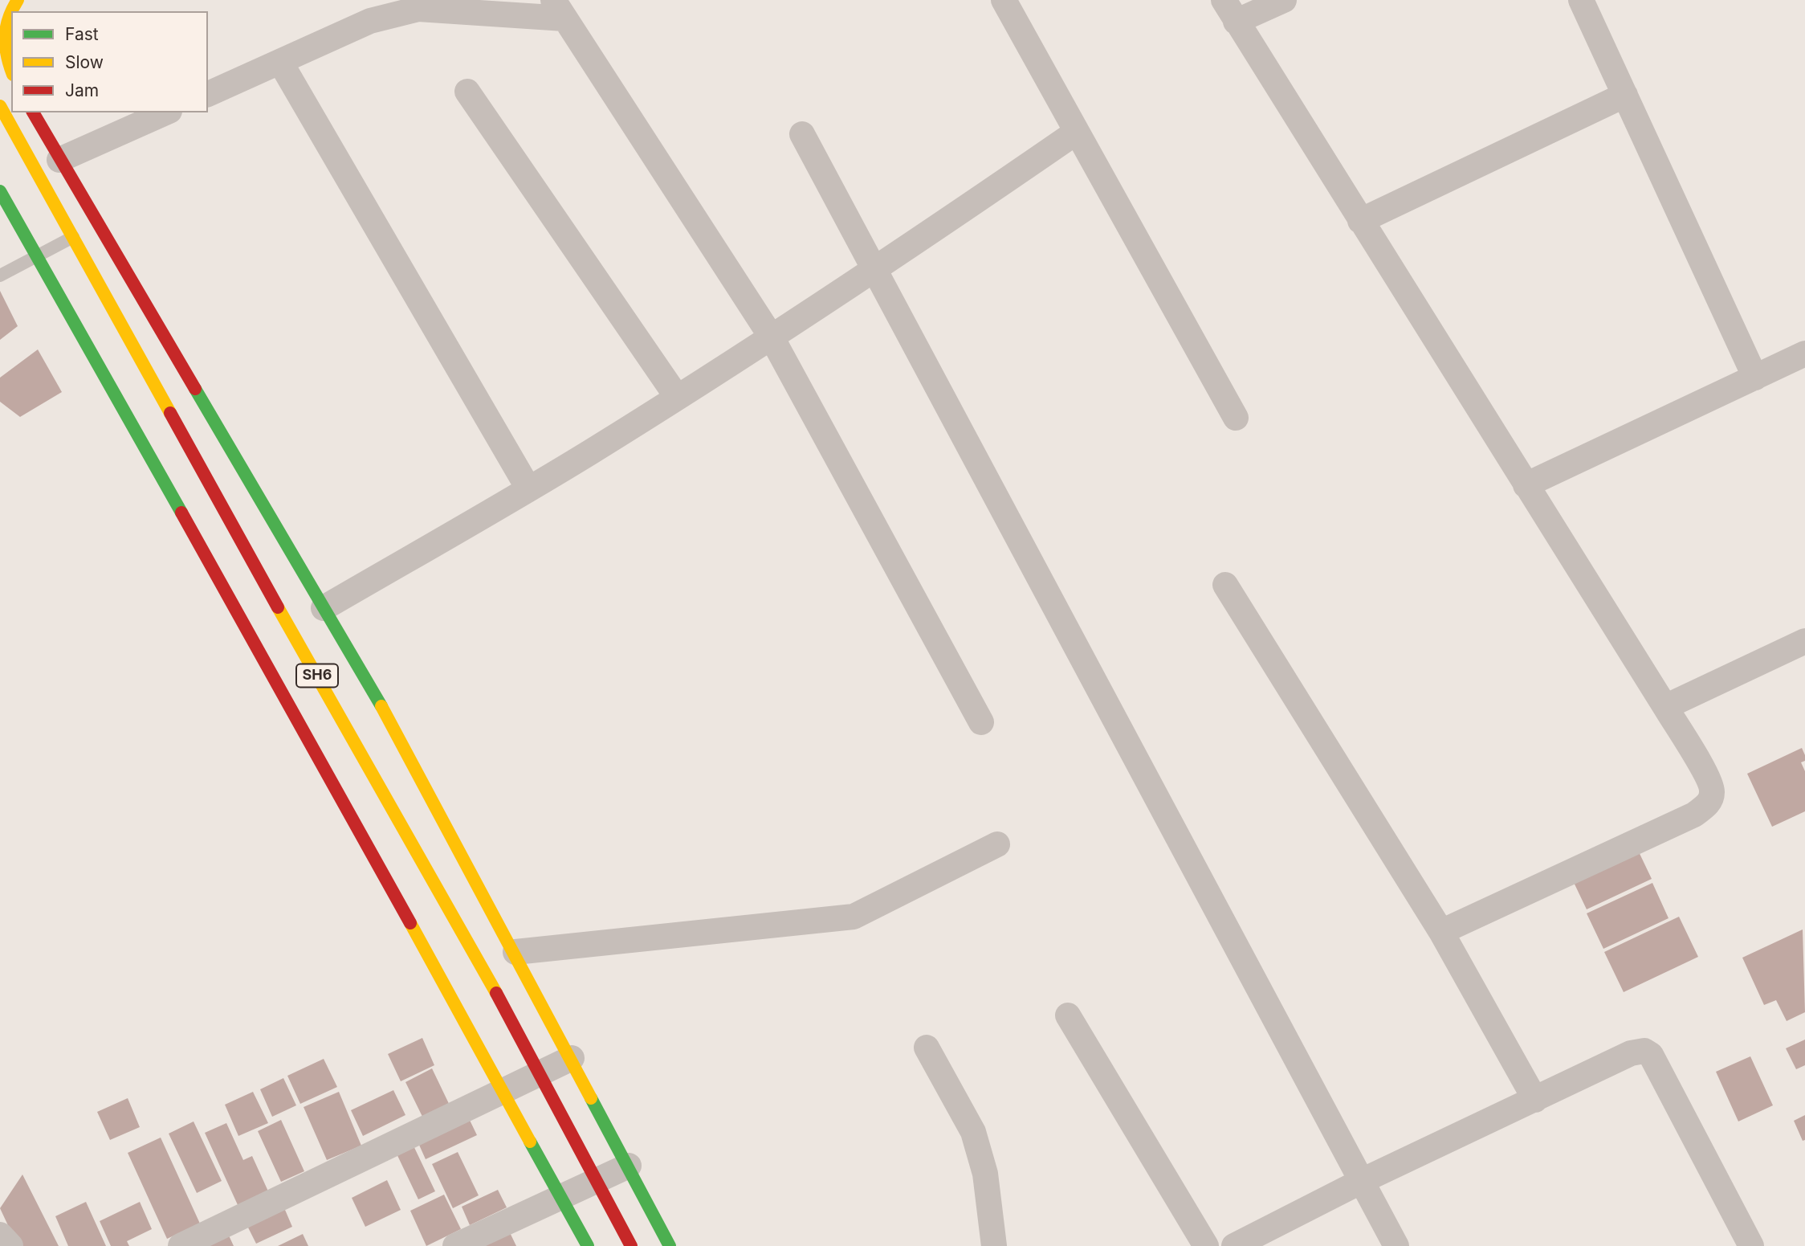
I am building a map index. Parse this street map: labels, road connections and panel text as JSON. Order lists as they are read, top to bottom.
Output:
{
  "streets": {
    "main road": ["SH6"]
  },
  "legend": ["Fast", "Slow", "Jam"]
}
